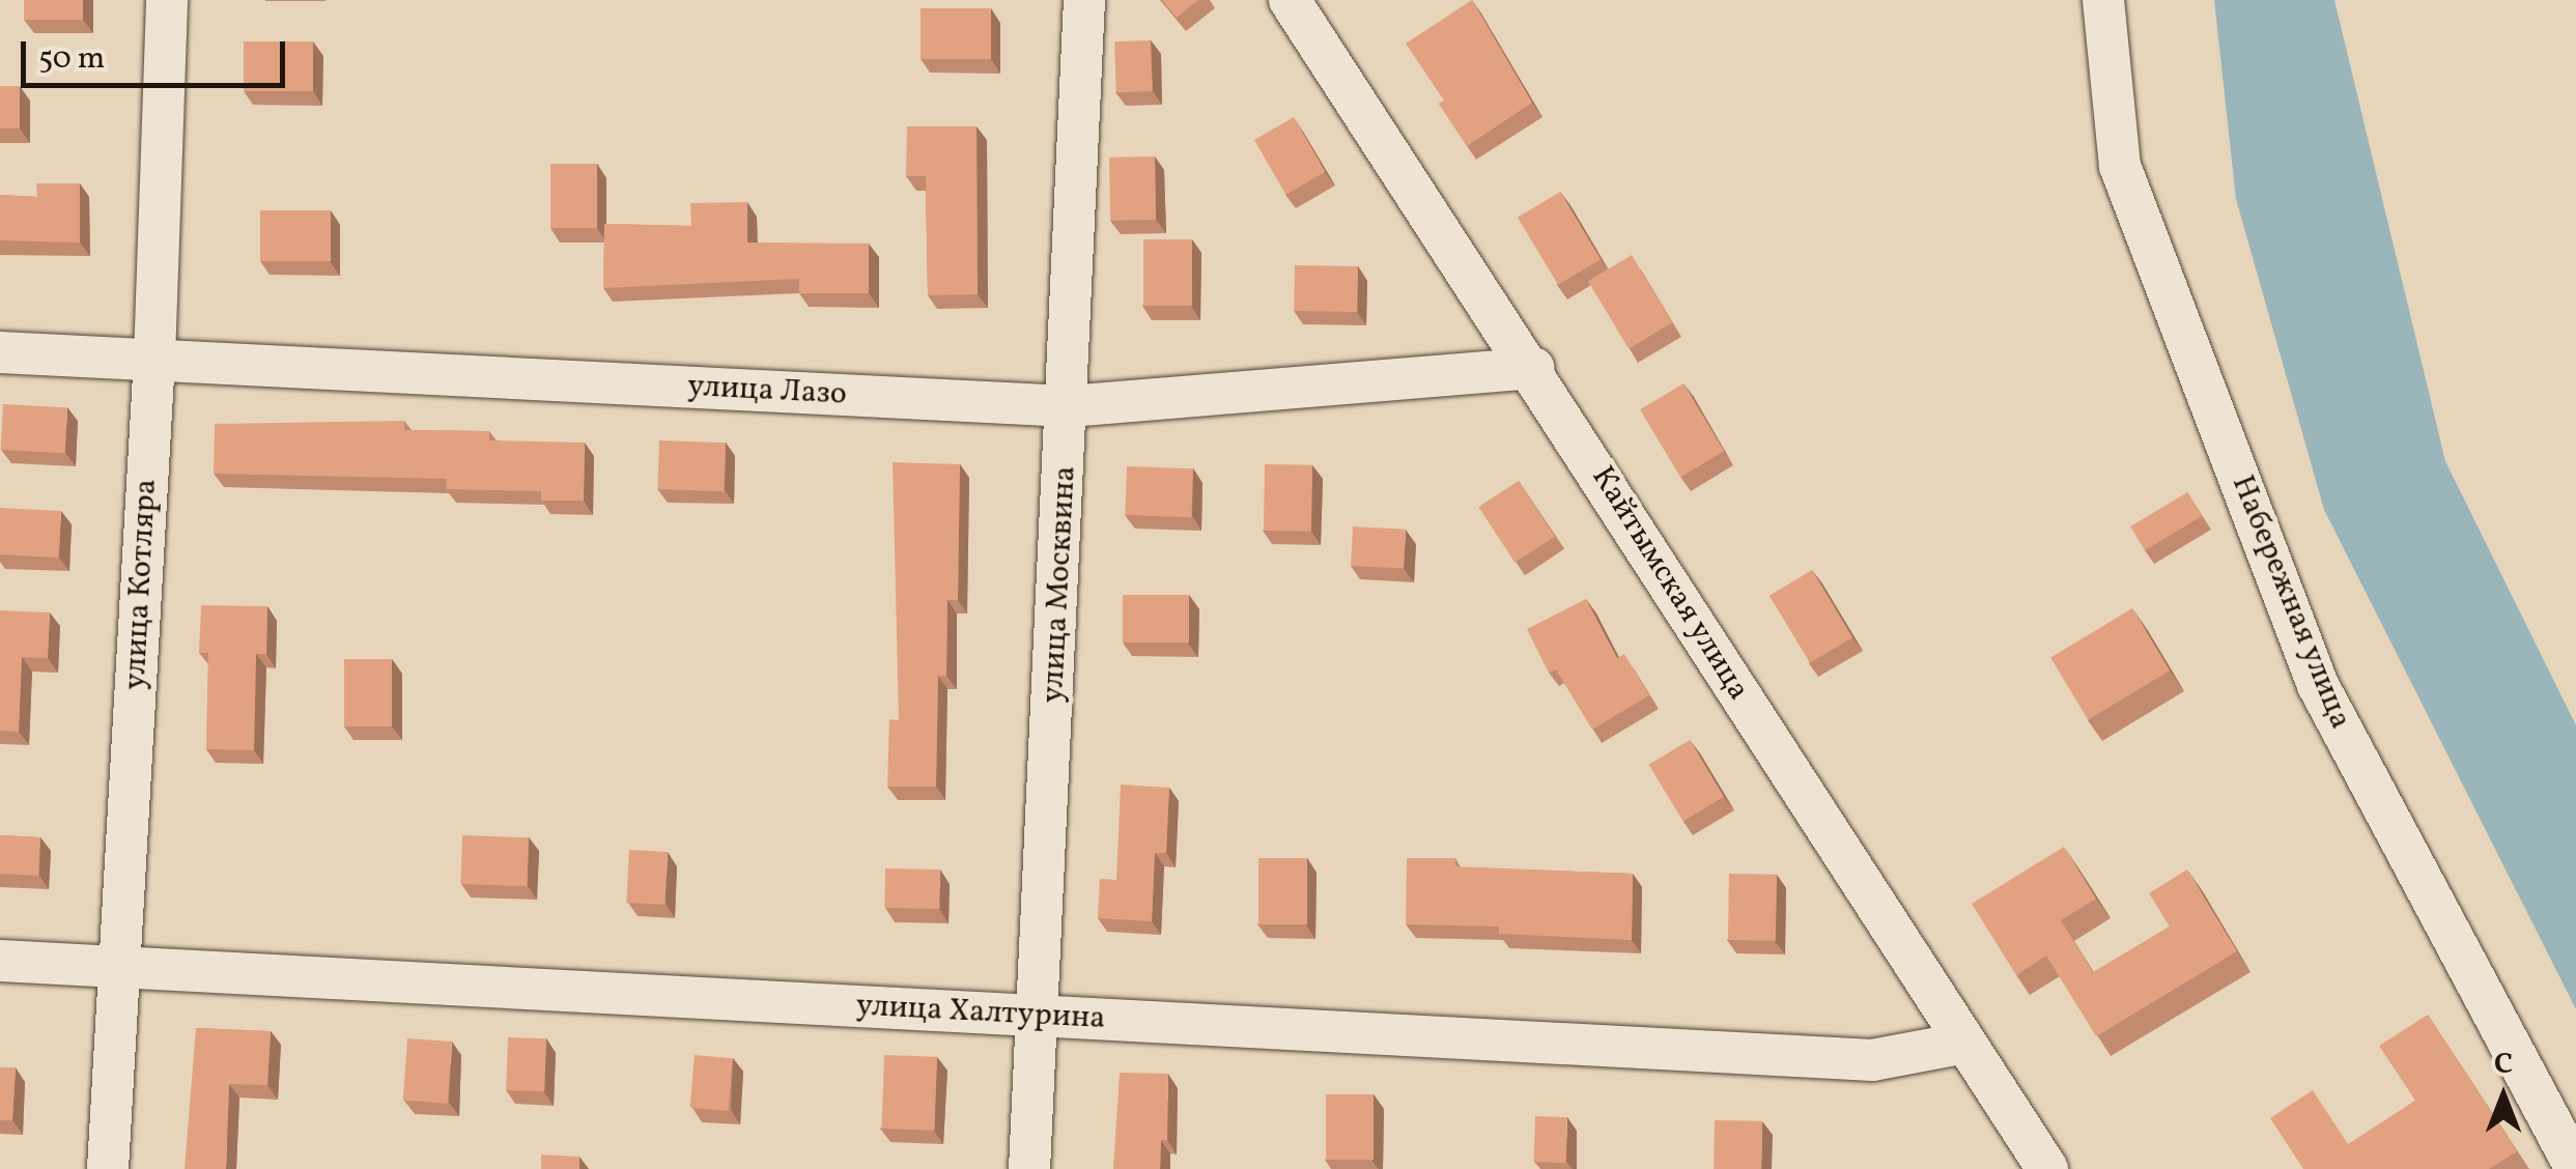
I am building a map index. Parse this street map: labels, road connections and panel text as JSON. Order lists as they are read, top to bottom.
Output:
{
  "streets": {
    "street": [
      "улица Лазо",
      "Кайтымская улица",
      "улица Котляра",
      "улица Москвина",
      "Набережная улица",
      "улица Халтурина"
    ]
  },
  "crossings": [
    ["улица Лазо", "Кайтымская улица"],
    ["улица Лазо", "улица Котляра"],
    ["улица Лазо", "улица Москвина"],
    ["Кайтымская улица", "улица Халтурина"],
    ["улица Котляра", "улица Халтурина"],
    ["улица Москвина", "улица Халтурина"]
  ],
  "scale_bar": "50 m",
  "north": "top"
}
